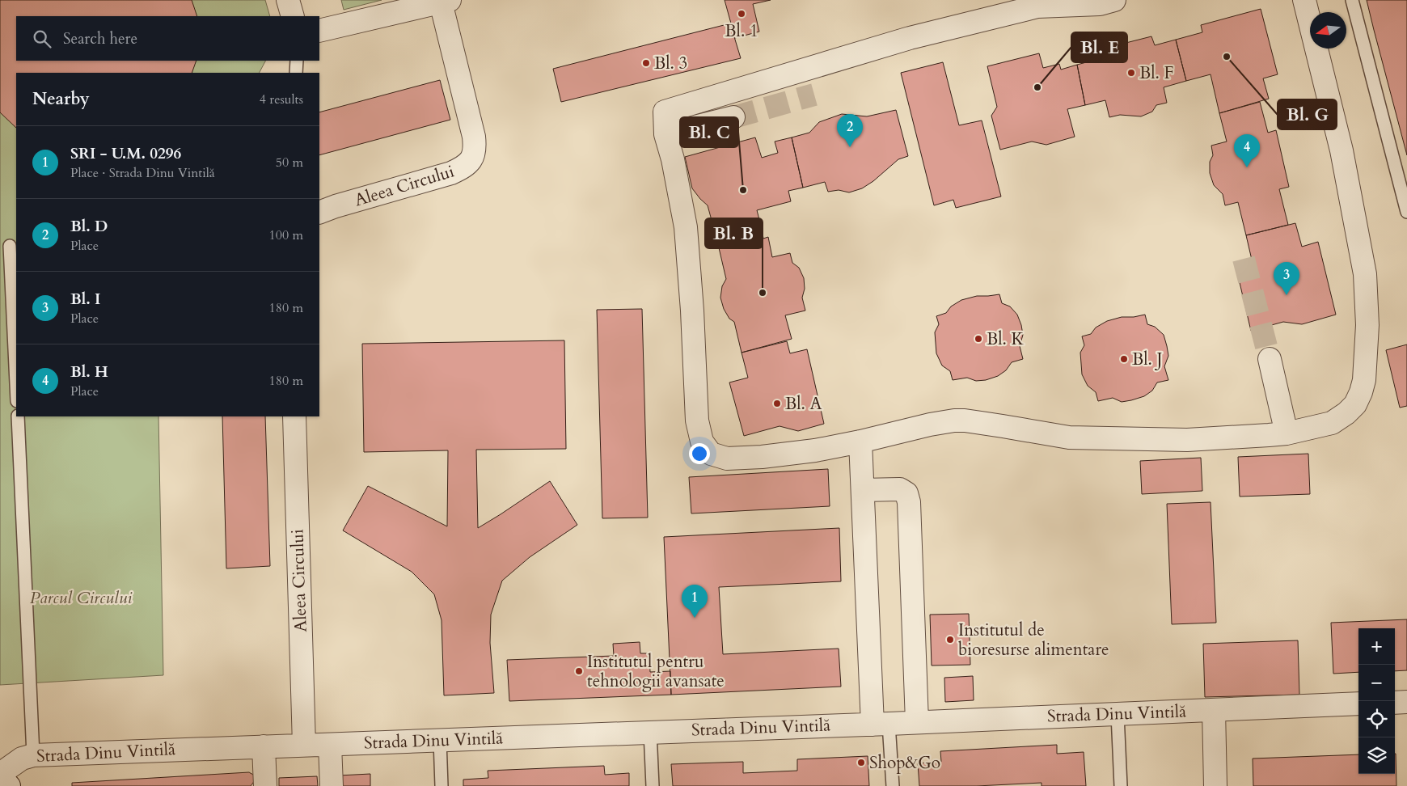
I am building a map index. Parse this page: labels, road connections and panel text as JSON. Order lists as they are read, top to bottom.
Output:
{
  "streets": {
    "street": ["Aleea Circului", "Strada Dinu Vintilă"]
  },
  "crossings": [
    ["Aleea Circului", "Strada Dinu Vintilă"]
  ],
  "parks": ["Parcul Circului"],
  "places": [
    "Bl. 1",
    "Bl. G",
    "Bl. 3",
    "Bl. F",
    "Bl. E",
    "Bl. C",
    "Bl. B",
    "Bl. K",
    "Bl. J",
    "Bl. A",
    "Institutul de bioresurse alimentare",
    "Institutul pentru tehnologii avansate",
    "Shop&Go"
  ],
  "north": "left",
  "page": {
    "search": "Search here",
    "heading": ["Nearby", "4 results"],
    "pins": [
      "2",
      "4",
      "3",
      "1"
    ],
    "list": [
      {
        "mark": "1",
        "name": "SRI - U.M. 0296",
        "note": "Place · Strada Dinu Vintilă",
        "value": "50 m"
      },
      {
        "mark": "2",
        "name": "Bl. D",
        "note": "Place",
        "value": "100 m"
      },
      {
        "mark": "3",
        "name": "Bl. I",
        "note": "Place",
        "value": "180 m"
      },
      {
        "mark": "4",
        "name": "Bl. H",
        "note": "Place",
        "value": "180 m"
      }
    ],
    "map_buttons": ["+", "−"]
  }
}
